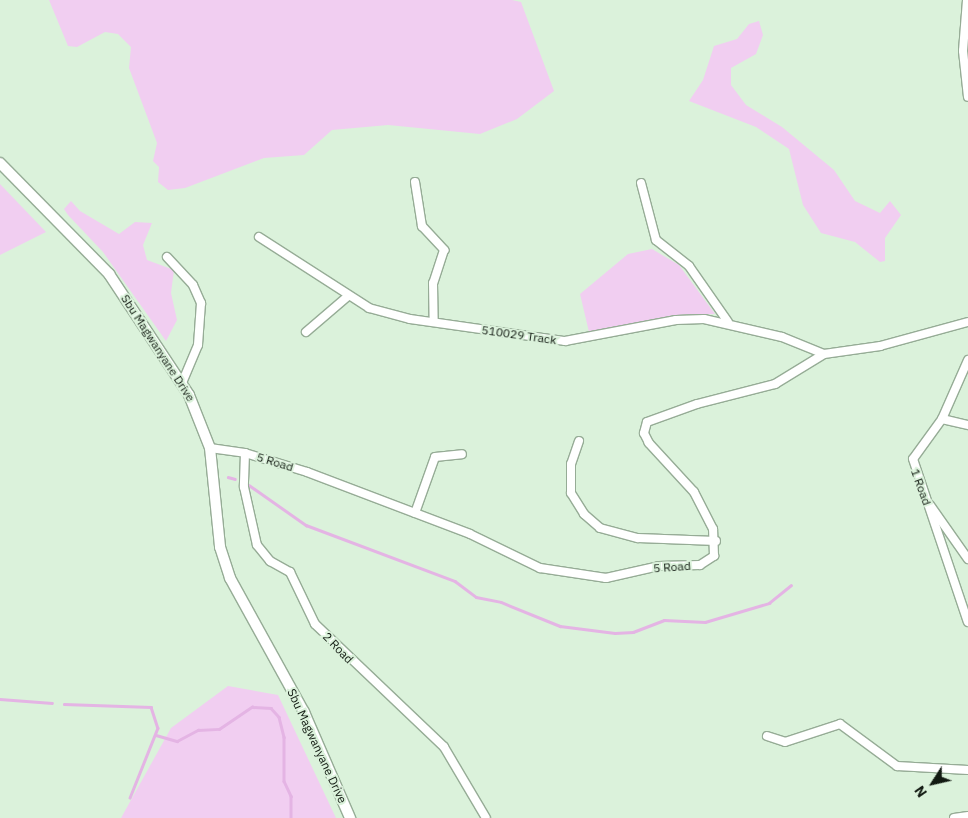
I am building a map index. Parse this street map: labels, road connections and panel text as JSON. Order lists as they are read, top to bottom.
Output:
{
  "streets": {
    "main road": ["Sbu Magwanyane Drive"],
    "street": [
      "510029 Track",
      "5 Road",
      "1 Road",
      "2 Road"
    ]
  },
  "crossings": [
    ["Sbu Magwanyane Drive", "5 Road"],
    ["5 Road", "2 Road"]
  ],
  "north": "bottom left"
}
